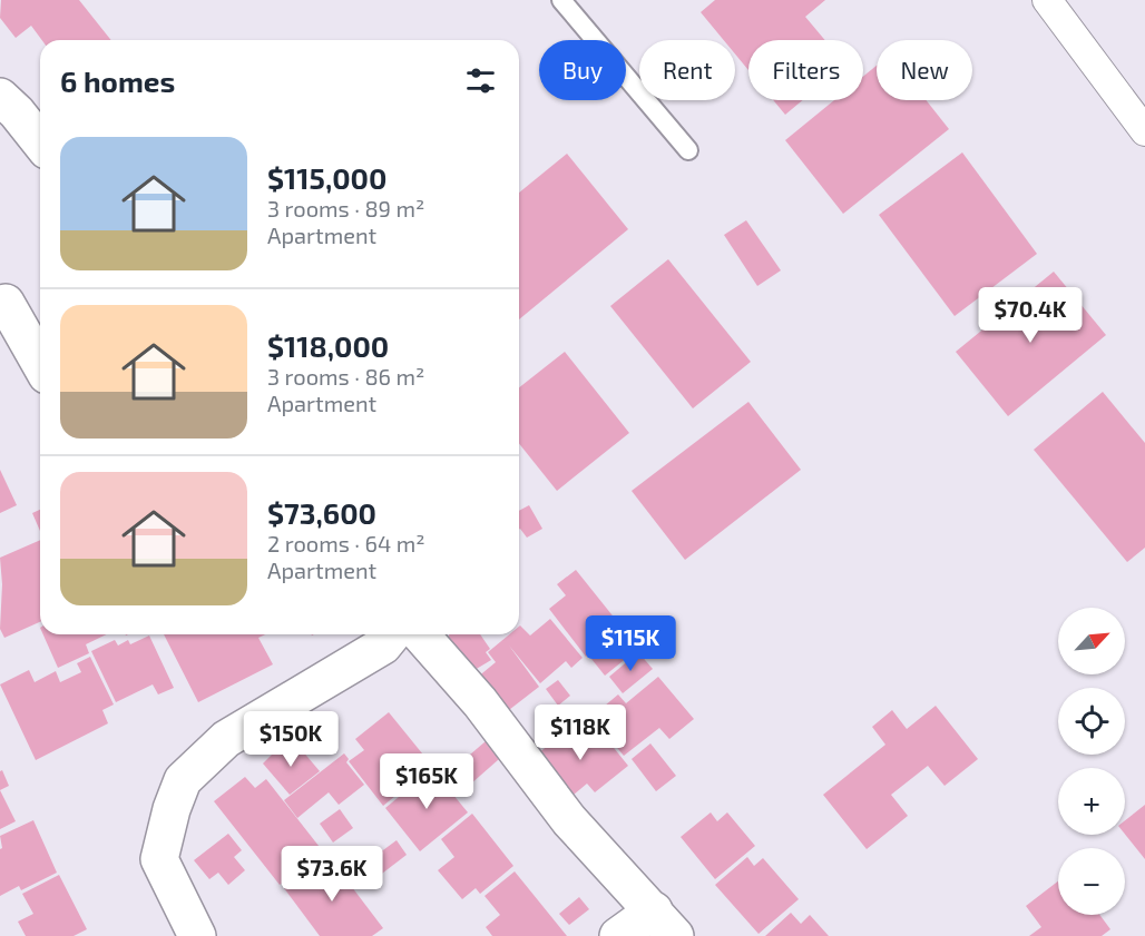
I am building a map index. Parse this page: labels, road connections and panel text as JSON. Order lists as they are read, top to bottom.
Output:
{
  "north": "top right",
  "page": {
    "chip": [
      "Buy",
      "Rent",
      "Filters",
      "New"
    ],
    "heading": "6 homes",
    "list": [
      {
        "name": "$115,000",
        "note": "3 rooms · 89 m² · Apartment"
      },
      {
        "name": "$118,000",
        "note": "3 rooms · 86 m² · Apartment"
      },
      {
        "name": "$73,600",
        "note": "2 rooms · 64 m² · Apartment"
      }
    ],
    "price": [
      "$70.4K",
      "$115K",
      "$118K",
      "$150K",
      "$165K",
      "$73.6K"
    ],
    "map_buttons": ["+", "−"]
  }
}
